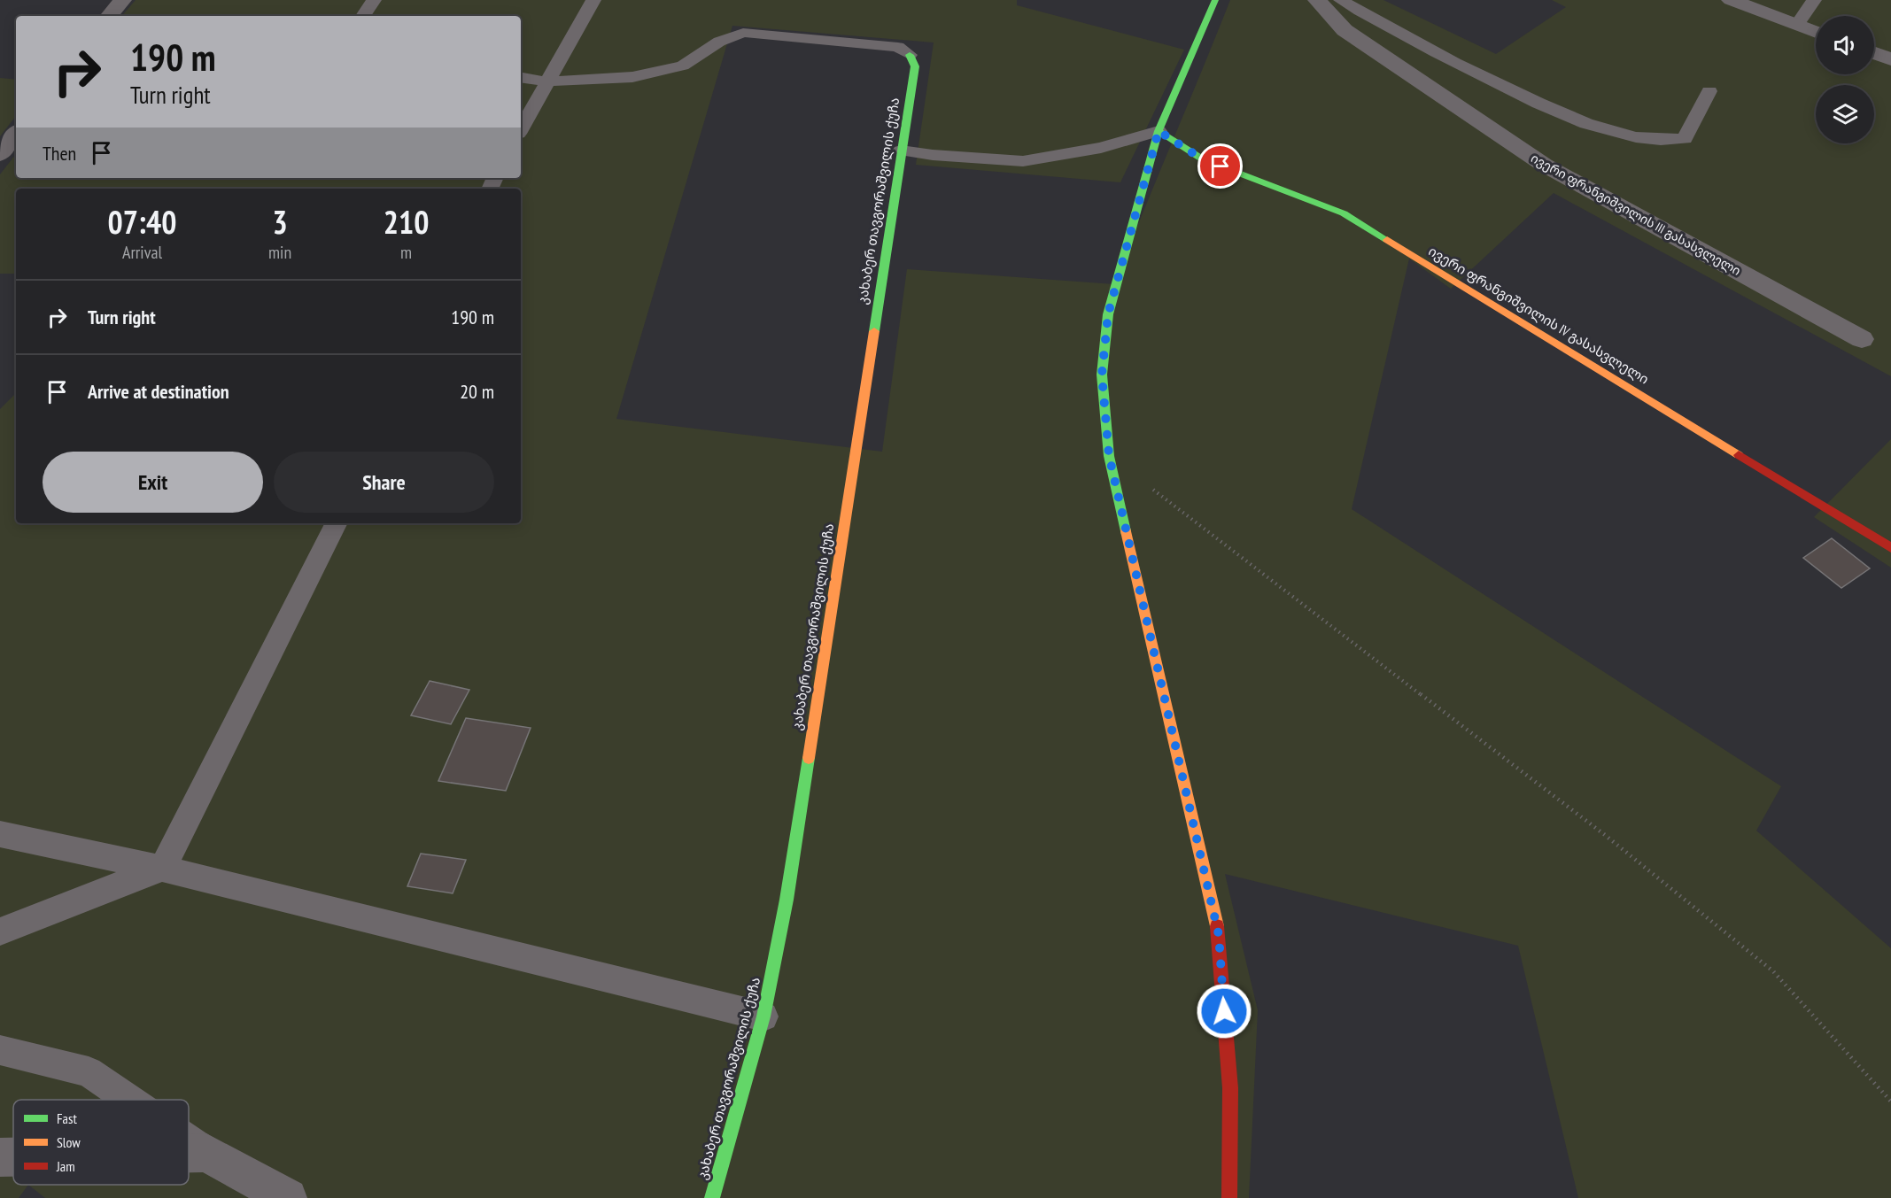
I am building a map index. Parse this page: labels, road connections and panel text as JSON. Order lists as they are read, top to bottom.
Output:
{
  "streets": {
    "street": ["კახაბერ თავგორაშვილის ქუჩა", "ივერი ფრანგიშვილის III გასასვლელი", "ივერი ფრანგიშვილის IV გასასვლელი"]
  },
  "legend": ["Fast", "Slow", "Jam"],
  "page": {
    "turn": ["190 m", "Turn right"],
    "then": "Then",
    "eta": [
      "07:40",
      "Arrival",
      "3",
      "min",
      "210",
      "m"
    ],
    "list": [
      {
        "name": "Turn right",
        "value": "190 m"
      },
      {
        "name": "Arrive at destination",
        "value": "20 m"
      }
    ],
    "buttons": ["Exit", "Share"]
  }
}
